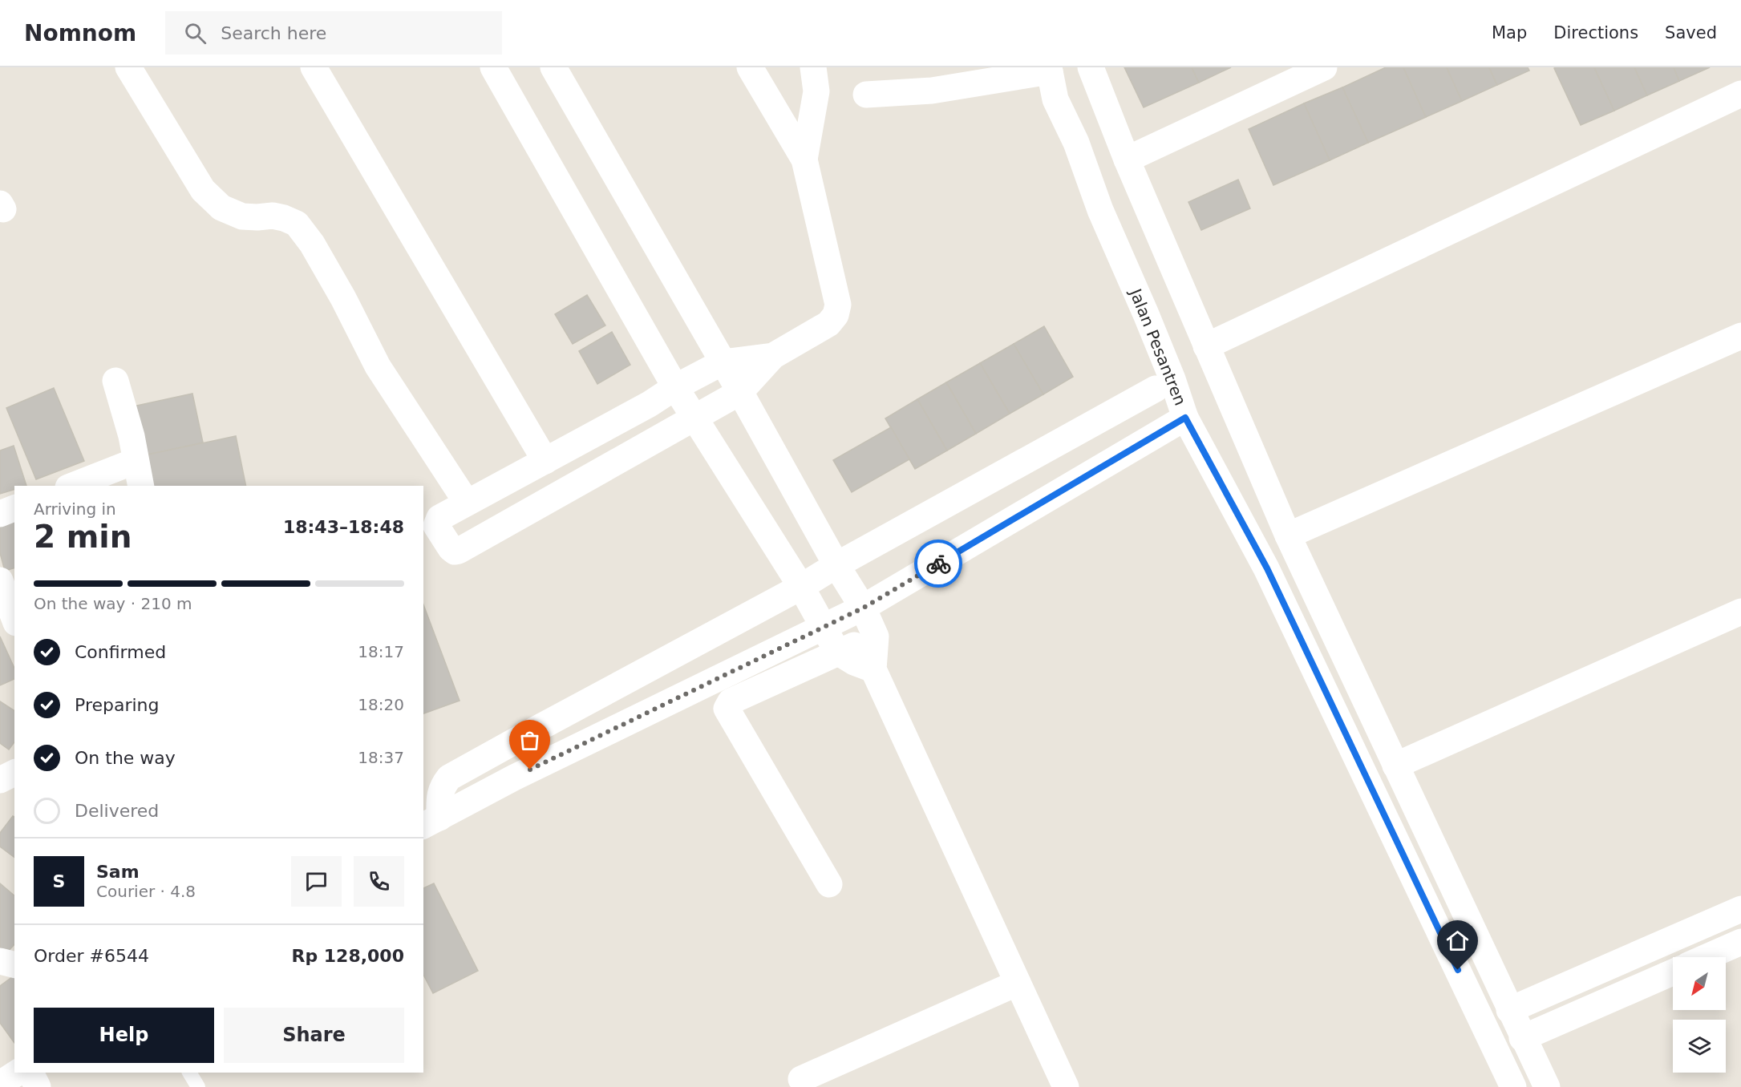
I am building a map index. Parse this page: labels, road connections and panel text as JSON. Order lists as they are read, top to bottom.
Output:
{
  "streets": {
    "street": ["Jalan Pesantren"]
  },
  "north": "bottom left",
  "page": {
    "header": "Nomnom",
    "search": "Search here",
    "nav": ["Map", "Directions", "Saved"],
    "heading": ["2 min", "Arriving in", "18:43–18:48"],
    "panel": [
      "Sam",
      "Courier · 4.8",
      "Order #6544",
      "Rp 128,000"
    ],
    "bar": "On the way · 210 m",
    "list": [
      ["Confirmed", "18:17"],
      ["Preparing", "18:20"],
      ["On the way", "18:37"],
      "Delivered"
    ],
    "round": "S",
    "buttons": ["Help", "Share"]
  }
}
